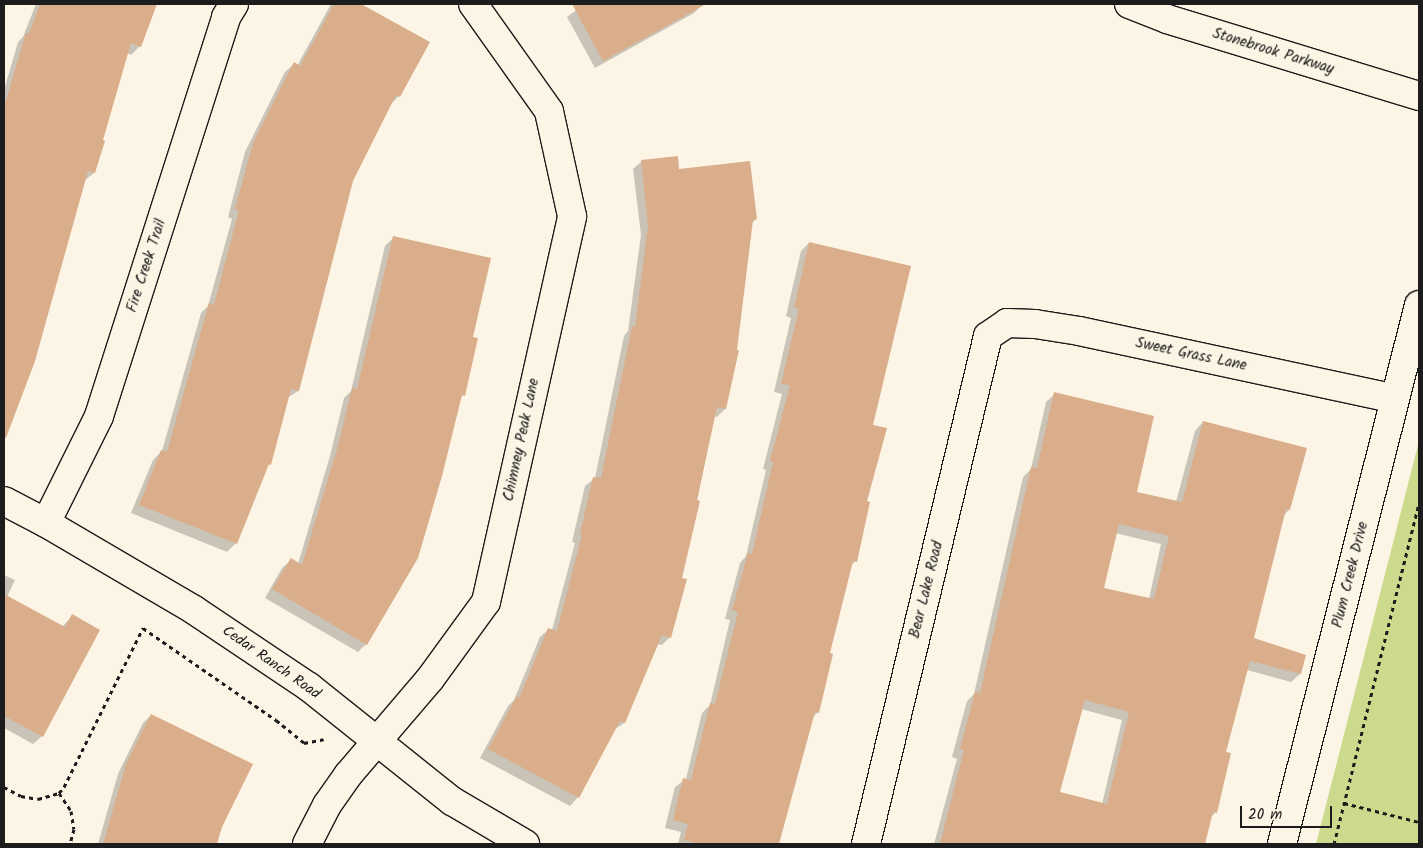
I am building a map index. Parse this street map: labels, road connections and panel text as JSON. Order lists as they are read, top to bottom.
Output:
{
  "streets": {
    "street": [
      "Stonebrook Parkway",
      "Fire Creek Trail",
      "Sweet Grass Lane",
      "Chimney Peak Lane",
      "Plum Creek Drive",
      "Bear Lake Road",
      "Cedar Ranch Road"
    ]
  },
  "crossings": [
    ["Fire Creek Trail", "Cedar Ranch Road"],
    ["Sweet Grass Lane", "Plum Creek Drive"],
    ["Sweet Grass Lane", "Bear Lake Road"],
    ["Chimney Peak Lane", "Cedar Ranch Road"]
  ],
  "scale_bar": "20 m"
}
